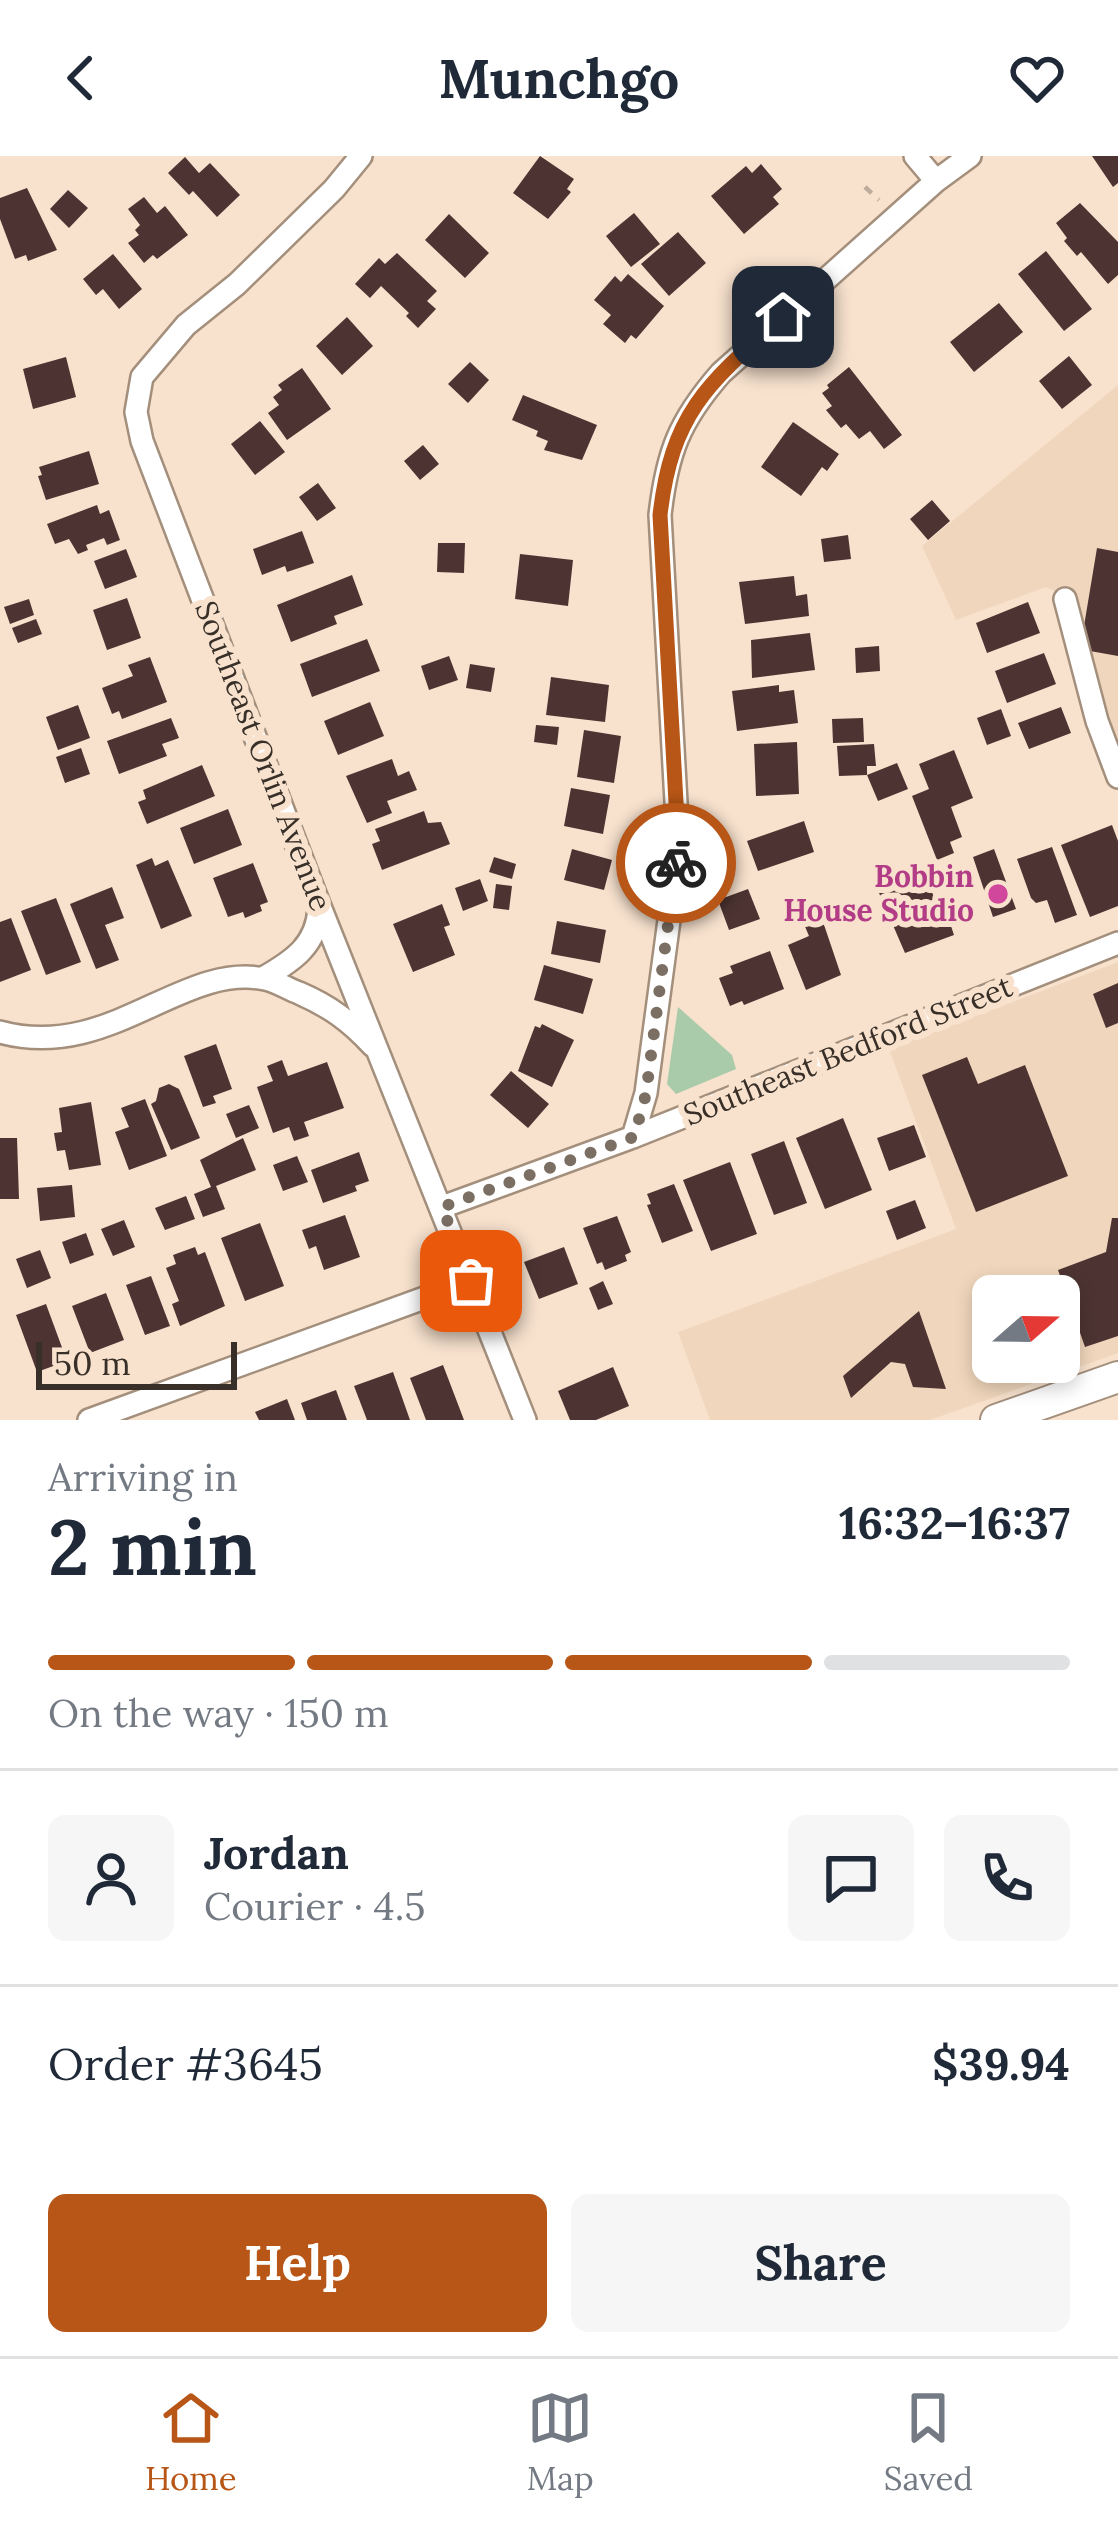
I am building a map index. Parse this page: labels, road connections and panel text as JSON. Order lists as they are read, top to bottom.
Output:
{
  "streets": {
    "street": ["Southeast Orlin Avenue", "Southeast Bedford Street"]
  },
  "crossings": [
    ["Southeast Orlin Avenue", "Southeast Bedford Street"]
  ],
  "places": ["Bobbin House Studio"],
  "scale_bar": "50 m",
  "north": "right",
  "page": {
    "header": "Munchgo",
    "scale": "50 m",
    "heading": ["2 min", "Arriving in", "16:32–16:37"],
    "panel": [
      "Jordan",
      "Courier · 4.5",
      "Order #3645",
      "$39.94"
    ],
    "bar": "On the way · 150 m",
    "buttons": ["Help", "Share"],
    "tabs": ["Home", "Map", "Saved"]
  }
}
